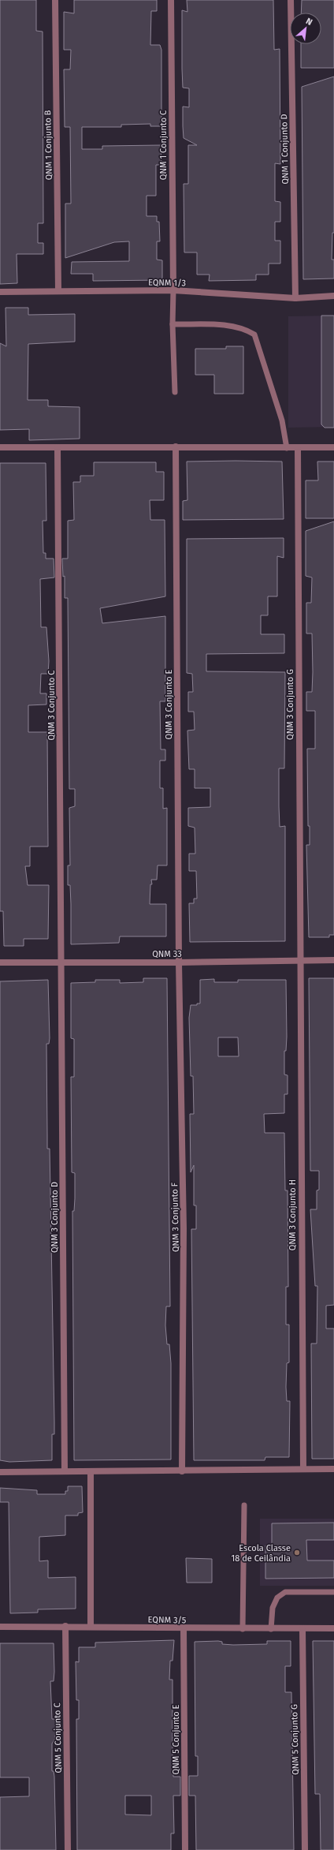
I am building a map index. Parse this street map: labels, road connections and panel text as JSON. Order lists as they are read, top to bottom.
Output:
{
  "streets": {
    "street": [
      "QNM 1 Conjunto B",
      "QNM 1 Conjunto C",
      "QNM 1 Conjunto D",
      "EQNM 1/3",
      "QNM 3 Conjunto E",
      "QNM 3 Conjunto G",
      "QNM 3 Conjunto C",
      "QNM 33",
      "QNM 3 Conjunto H",
      "QNM 3 Conjunto D",
      "QNM 3 Conjunto F",
      "EQNM 3/5",
      "QNM 5 Conjunto C",
      "QNM 5 Conjunto E",
      "QNM 5 Conjunto G"
    ]
  },
  "crossings": [
    ["QNM 1 Conjunto B", "EQNM 1/3"],
    ["QNM 1 Conjunto C", "EQNM 1/3"],
    ["QNM 1 Conjunto D", "EQNM 1/3"],
    ["QNM 3 Conjunto E", "QNM 33"],
    ["QNM 3 Conjunto E", "QNM 3 Conjunto F"],
    ["QNM 3 Conjunto G", "QNM 33"],
    ["QNM 3 Conjunto G", "QNM 3 Conjunto H"],
    ["QNM 3 Conjunto C", "QNM 33"],
    ["QNM 3 Conjunto C", "QNM 3 Conjunto D"],
    ["QNM 33", "QNM 3 Conjunto H"],
    ["QNM 33", "QNM 3 Conjunto D"],
    ["QNM 33", "QNM 3 Conjunto F"],
    ["EQNM 3/5", "QNM 5 Conjunto C"],
    ["EQNM 3/5", "QNM 5 Conjunto E"],
    ["EQNM 3/5", "QNM 5 Conjunto G"]
  ],
  "places": ["Escola Classe 18 de Ceilândia"],
  "north": "top right"
}
